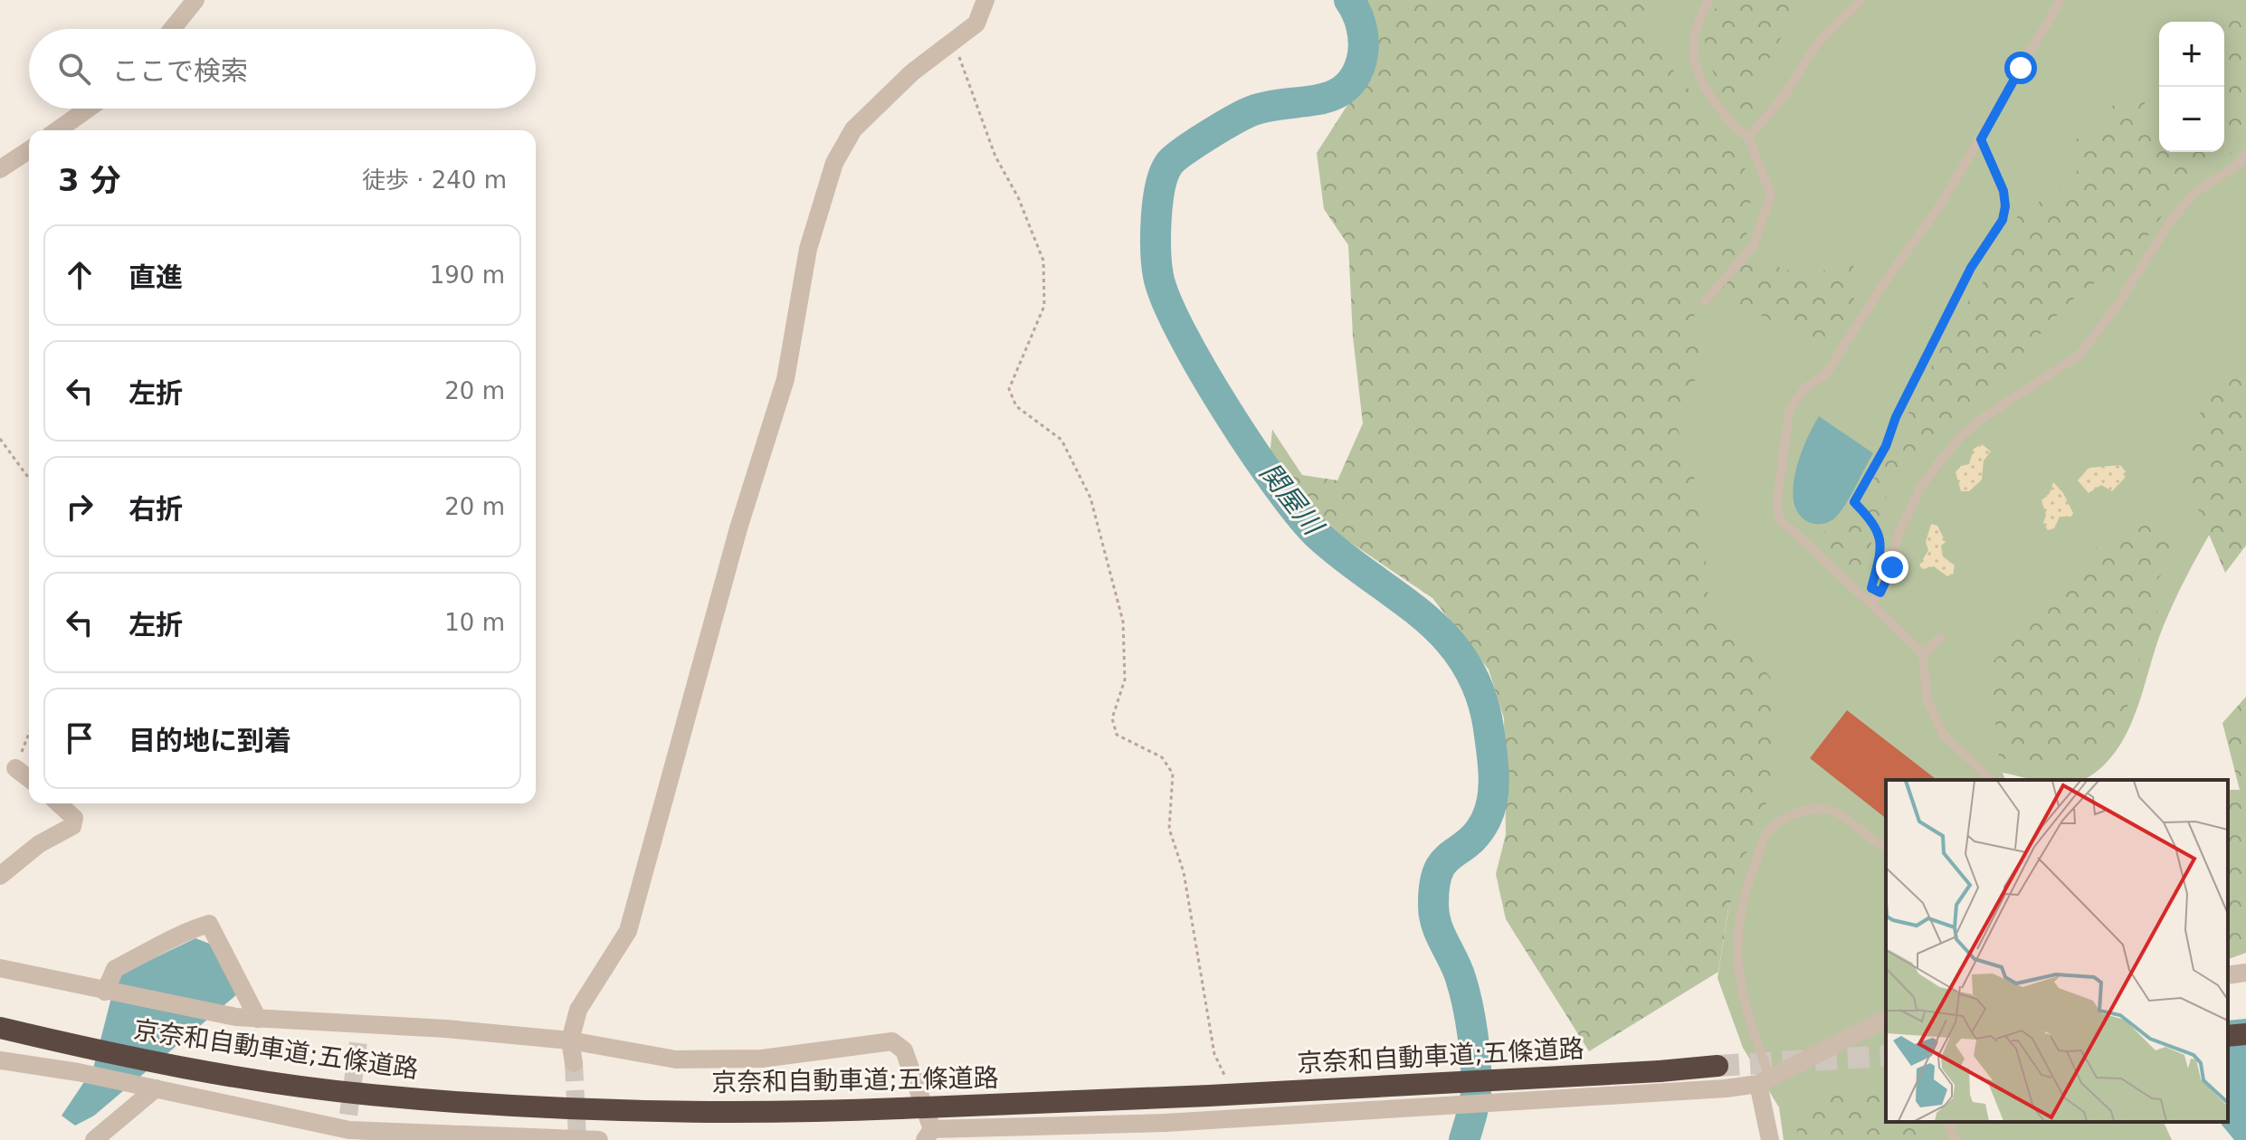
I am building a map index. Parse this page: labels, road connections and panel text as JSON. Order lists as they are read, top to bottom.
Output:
{
  "streets": {
    "highway": ["京奈和自動車道;五條道路"]
  },
  "water": ["関屋川"],
  "page": {
    "map_buttons": ["+", "−"],
    "search": "ここで検索",
    "heading": ["3 分", "徒歩 · 240 m"],
    "list": [
      ["直進", "190 m"],
      ["左折", "20 m"],
      ["右折", "20 m"],
      ["左折", "10 m"],
      "目的地に到着"
    ]
  }
}
